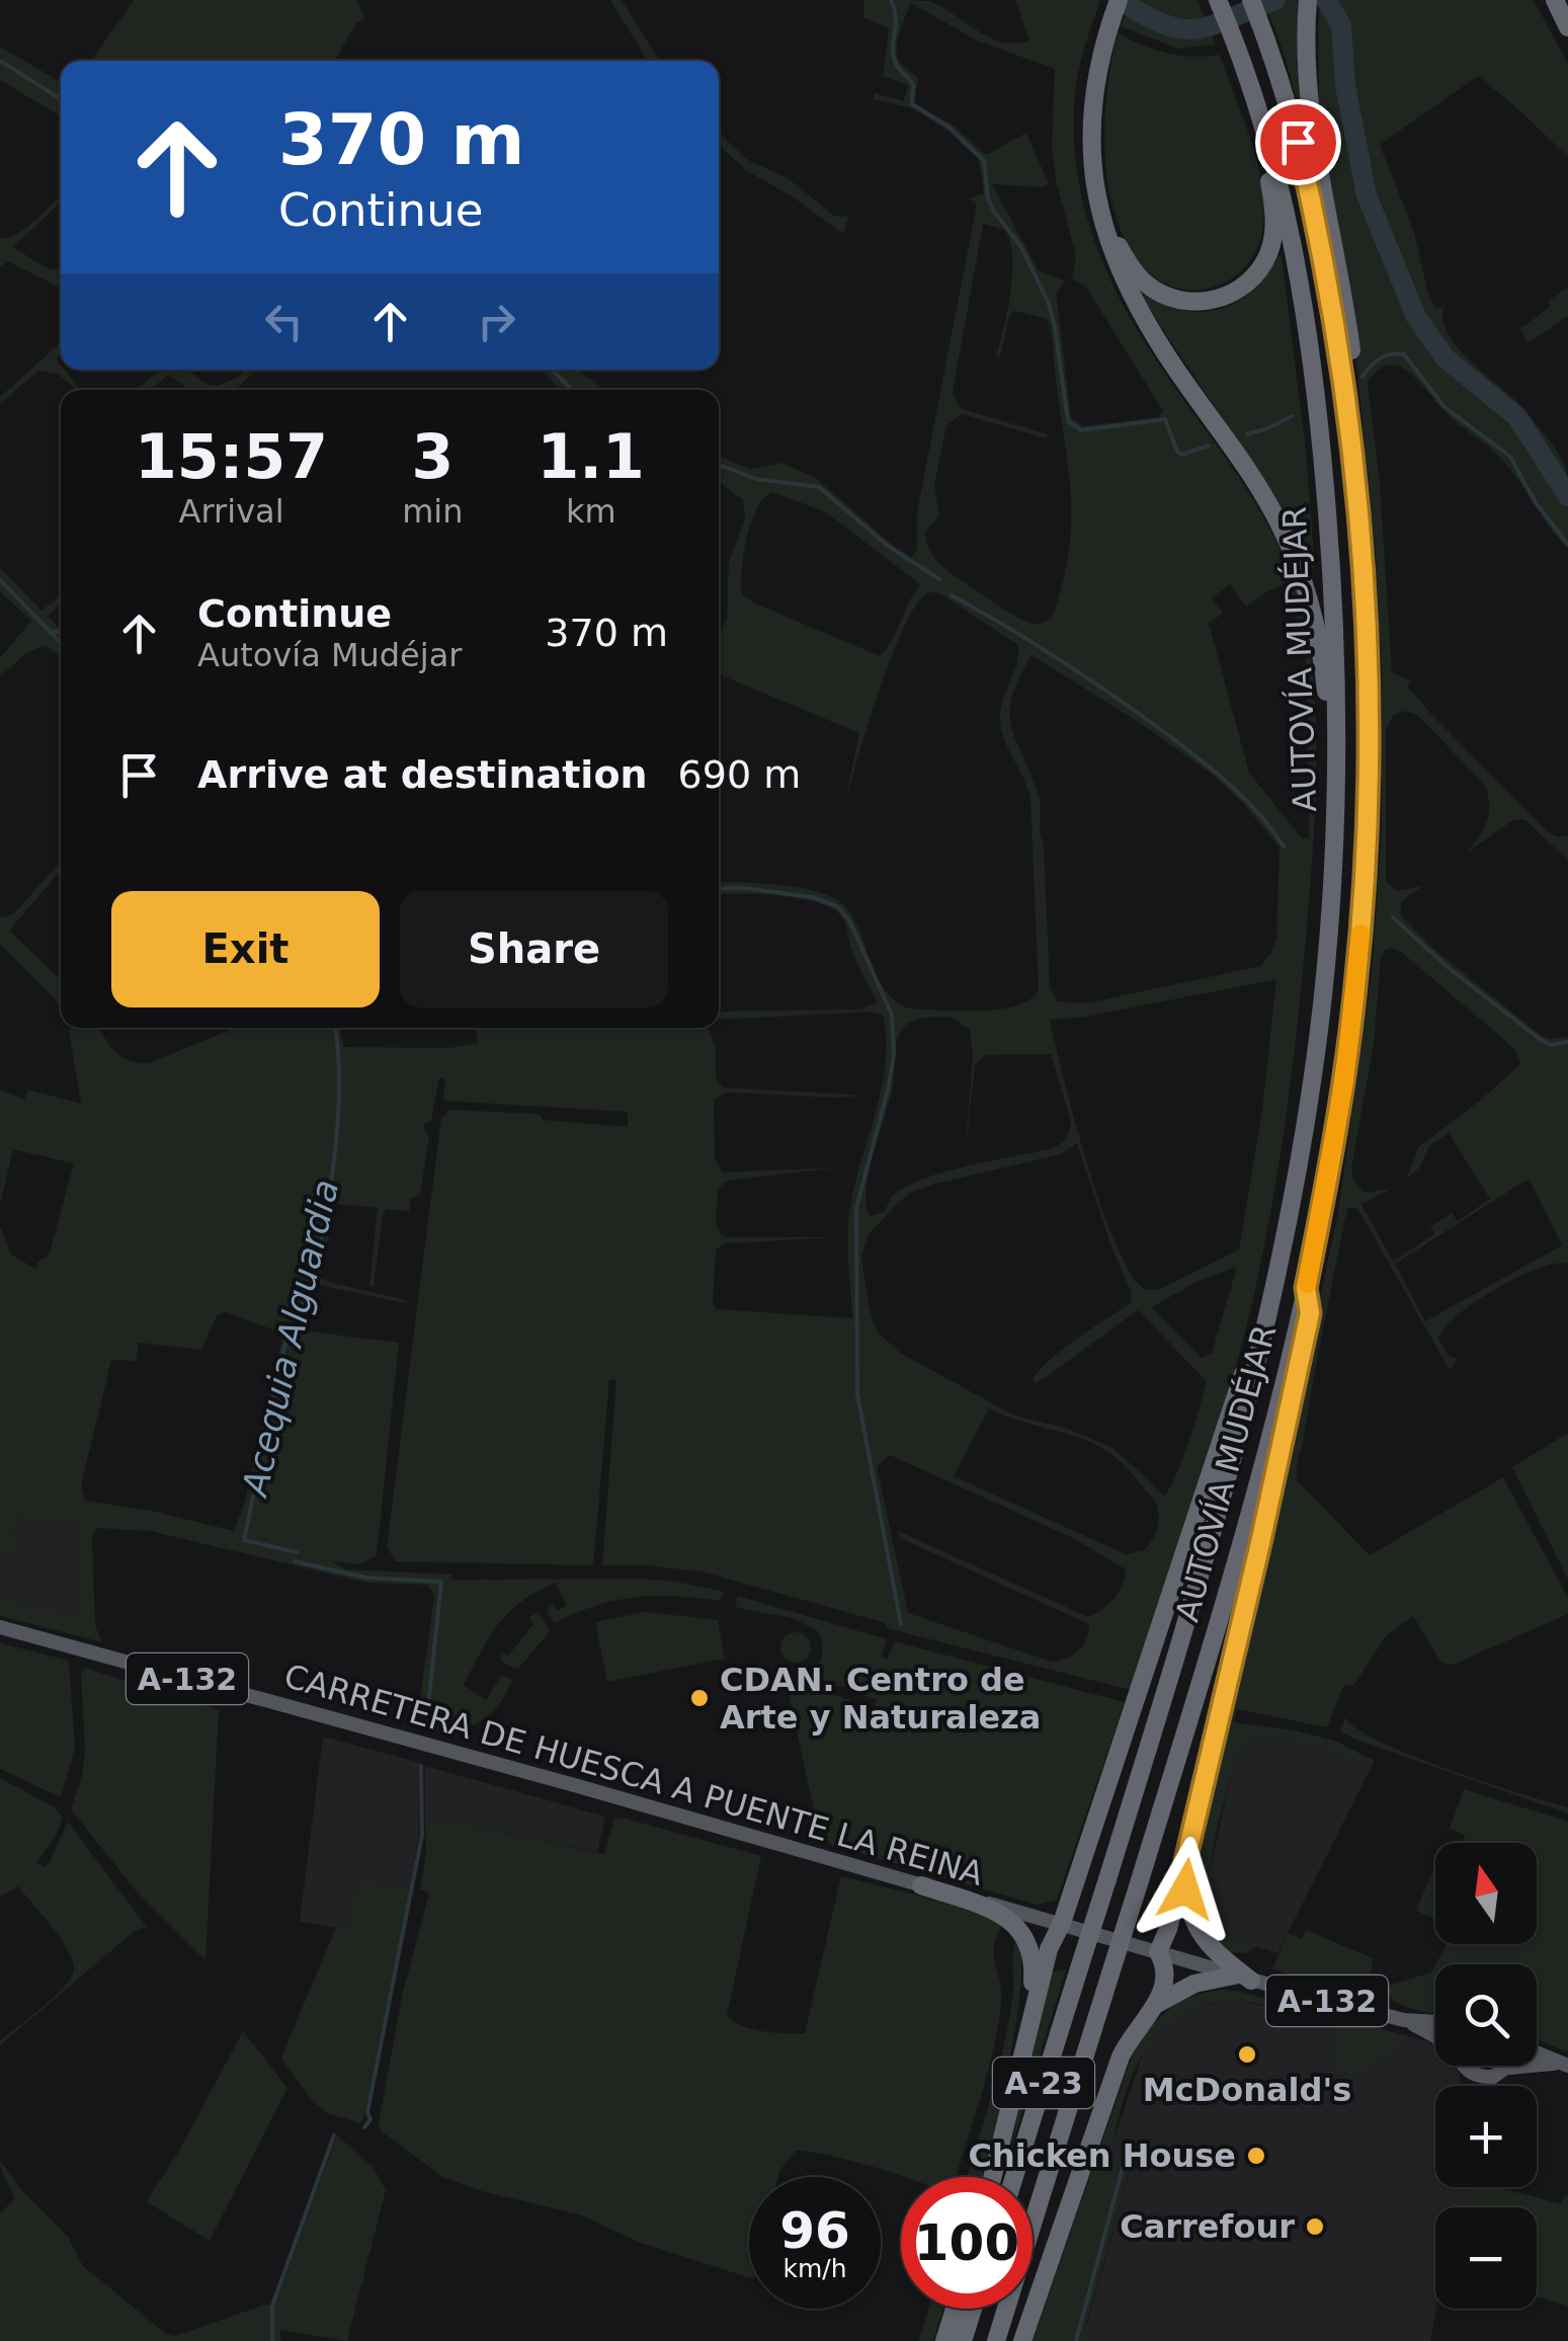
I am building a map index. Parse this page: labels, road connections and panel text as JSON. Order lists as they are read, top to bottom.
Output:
{
  "streets": {
    "highway": ["AUTOVÍA MUDÉJAR", "A-23"],
    "main road": ["A-132", "CARRETERA DE HUESCA A PUENTE LA REINA"]
  },
  "crossings": [
    ["A-132", "CARRETERA DE HUESCA A PUENTE LA REINA"]
  ],
  "water": ["Acequia Alguardia"],
  "places": [
    "CDAN. Centro de Arte y Naturaleza",
    "McDonald's",
    "Chicken House",
    "Carrefour"
  ],
  "north": "top",
  "page": {
    "turn": ["370 m", "Continue"],
    "eta": [
      "15:57",
      "Arrival",
      "3",
      "min",
      "1.1",
      "km"
    ],
    "list": [
      {
        "name": "Continue",
        "note": "Autovía Mudéjar",
        "value": "370 m"
      },
      {
        "name": "Arrive at destination",
        "value": "690 m"
      }
    ],
    "buttons": ["Exit", "Share"],
    "map_buttons": ["+", "−"],
    "speed": "96 km/h",
    "limit": "100"
  }
}
